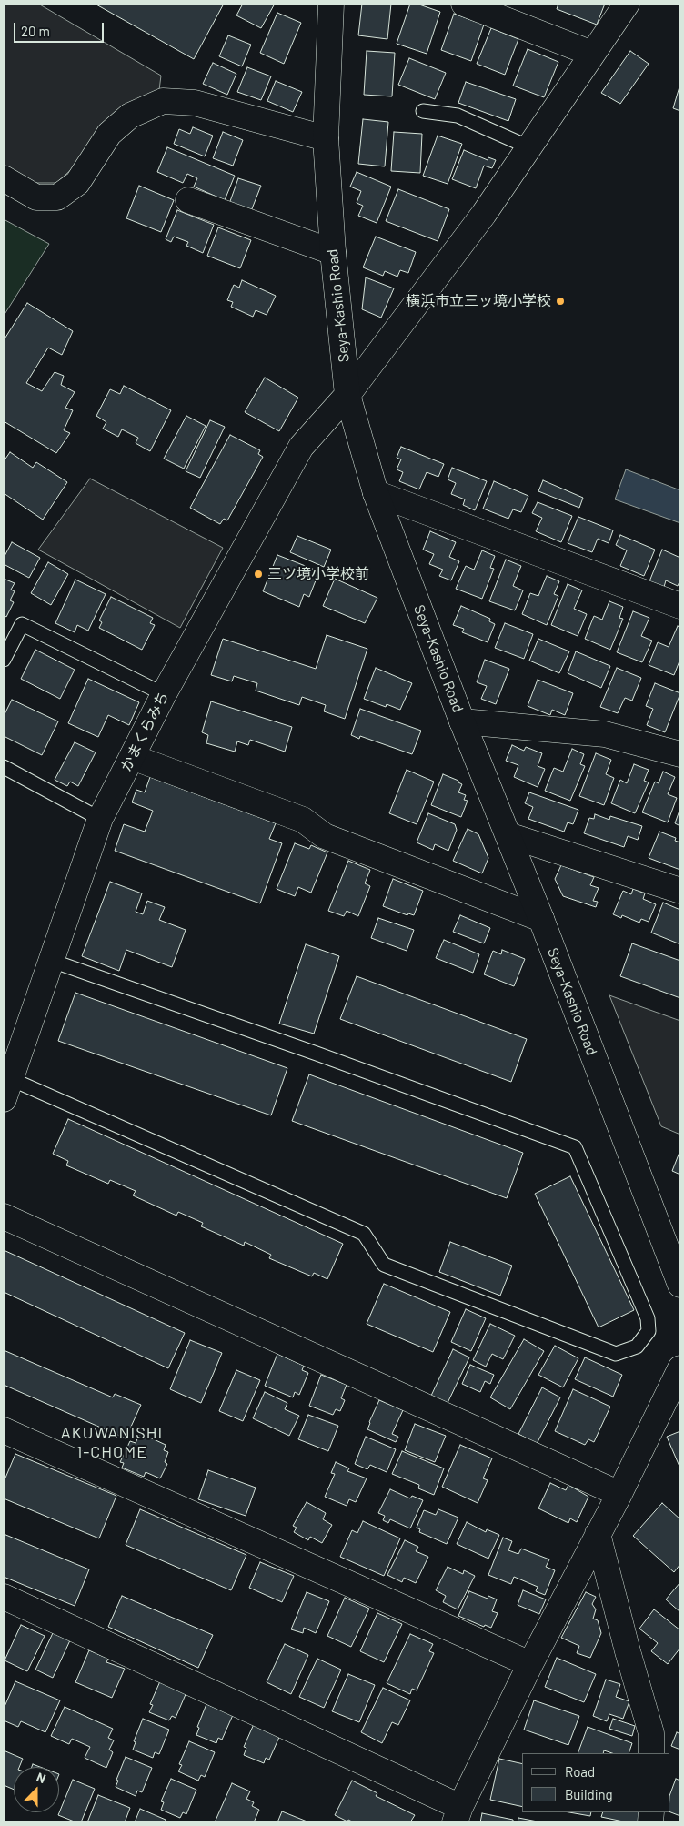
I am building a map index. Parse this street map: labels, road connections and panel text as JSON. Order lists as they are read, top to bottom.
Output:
{
  "streets": {
    "street": ["Seya-Kashio Road", "かまくらみち"]
  },
  "crossings": [
    ["Seya-Kashio Road", "かまくらみち"]
  ],
  "districts": ["AKUWANISHI 1-CHOME"],
  "places": ["横浜市立三ッ境小学校", "三ツ境小学校前"],
  "legend": ["Road", "Building"],
  "scale_bar": "20 m",
  "north": "top"
}
